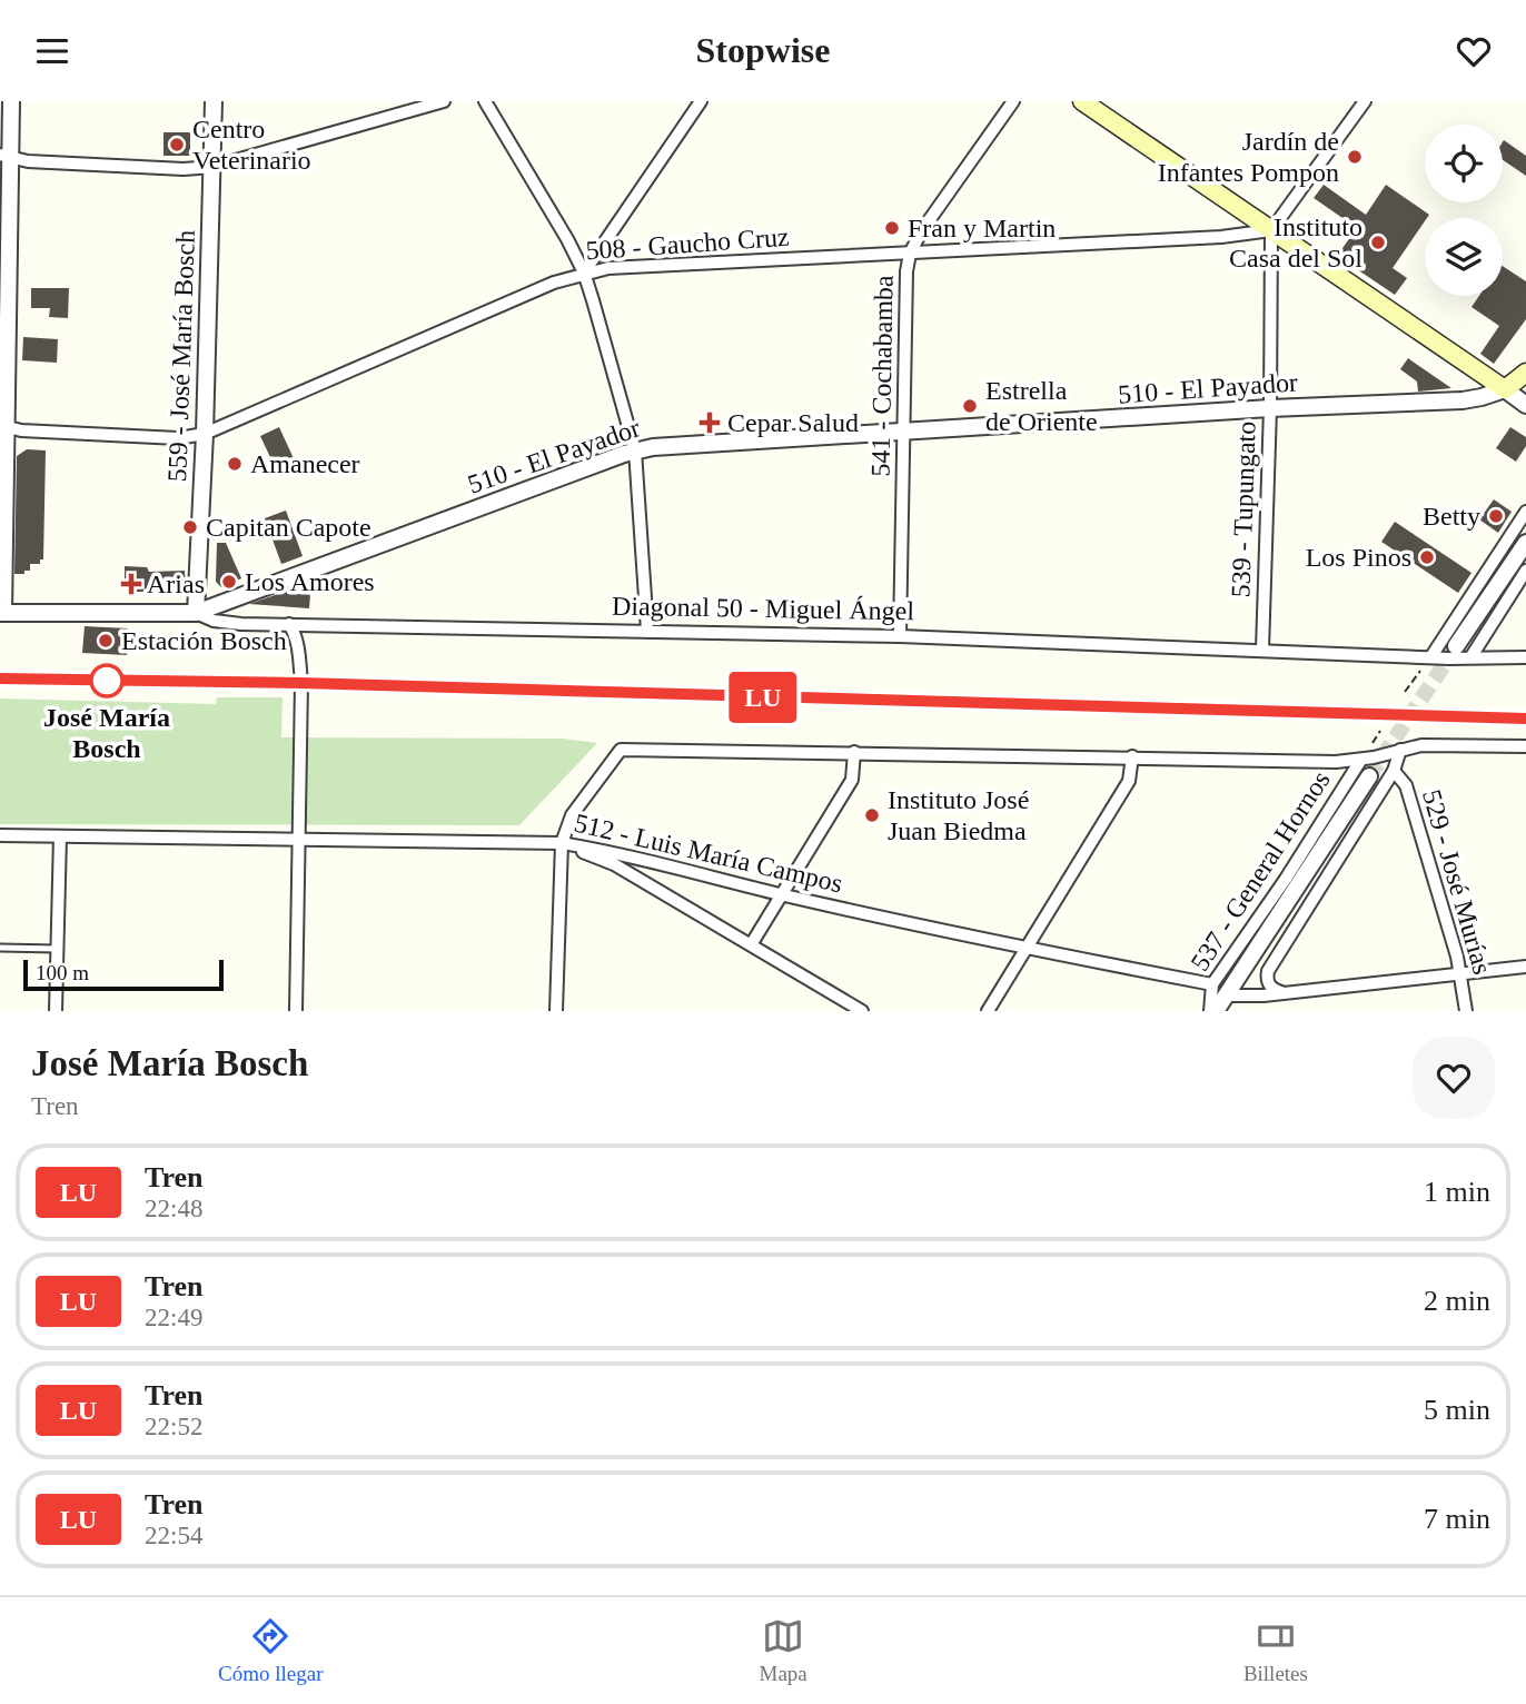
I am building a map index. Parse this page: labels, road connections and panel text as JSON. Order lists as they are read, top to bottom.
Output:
{
  "streets": {
    "street": [
      "508 - Gaucho Cruz",
      "559 - José María Bosch",
      "541 - Cochabamba",
      "510 - El Payador",
      "539 - Tupungato",
      "Diagonal 50 - Miguel Ángel",
      "512 - Luis María Campos",
      "537 - General Hornos",
      "529 - José Murías"
    ]
  },
  "crossings": [
    ["508 - Gaucho Cruz", "559 - José María Bosch"],
    ["508 - Gaucho Cruz", "541 - Cochabamba"],
    ["508 - Gaucho Cruz", "539 - Tupungato"],
    ["559 - José María Bosch", "510 - El Payador"],
    ["559 - José María Bosch", "Diagonal 50 - Miguel Ángel"],
    ["541 - Cochabamba", "510 - El Payador"],
    ["541 - Cochabamba", "Diagonal 50 - Miguel Ángel"],
    ["510 - El Payador", "539 - Tupungato"],
    ["510 - El Payador", "Diagonal 50 - Miguel Ángel"],
    ["539 - Tupungato", "Diagonal 50 - Miguel Ángel"],
    ["512 - Luis María Campos", "537 - General Hornos"]
  ],
  "places": {
    "other": [
      "Centro Veterinario",
      "Jardín de Infantes Pompon",
      "Fran y Martin",
      "Instituto Casa del Sol",
      "Estrella de Oriente",
      "Amanecer",
      "Betty",
      "Capitan Capote",
      "Los Pinos",
      "Los Amores",
      "Estación Bosch",
      "José María Bosch",
      "Instituto José Juan Biedma"
    ],
    "health": ["Cepar Salud", "Arias"]
  },
  "scale_bar": "100 m",
  "page": {
    "header": "Stopwise",
    "on_map": "LU",
    "scale": "100 m",
    "heading": ["José María Bosch", "Tren"],
    "list": [
      {
        "mark": "LU",
        "name": "Tren",
        "note": "22:48",
        "value": "1 min"
      },
      {
        "mark": "LU",
        "name": "Tren",
        "note": "22:49",
        "value": "2 min"
      },
      {
        "mark": "LU",
        "name": "Tren",
        "note": "22:52",
        "value": "5 min"
      },
      {
        "mark": "LU",
        "name": "Tren",
        "note": "22:54",
        "value": "7 min"
      }
    ],
    "tabs": ["Cómo llegar", "Mapa", "Billetes"]
  }
}
